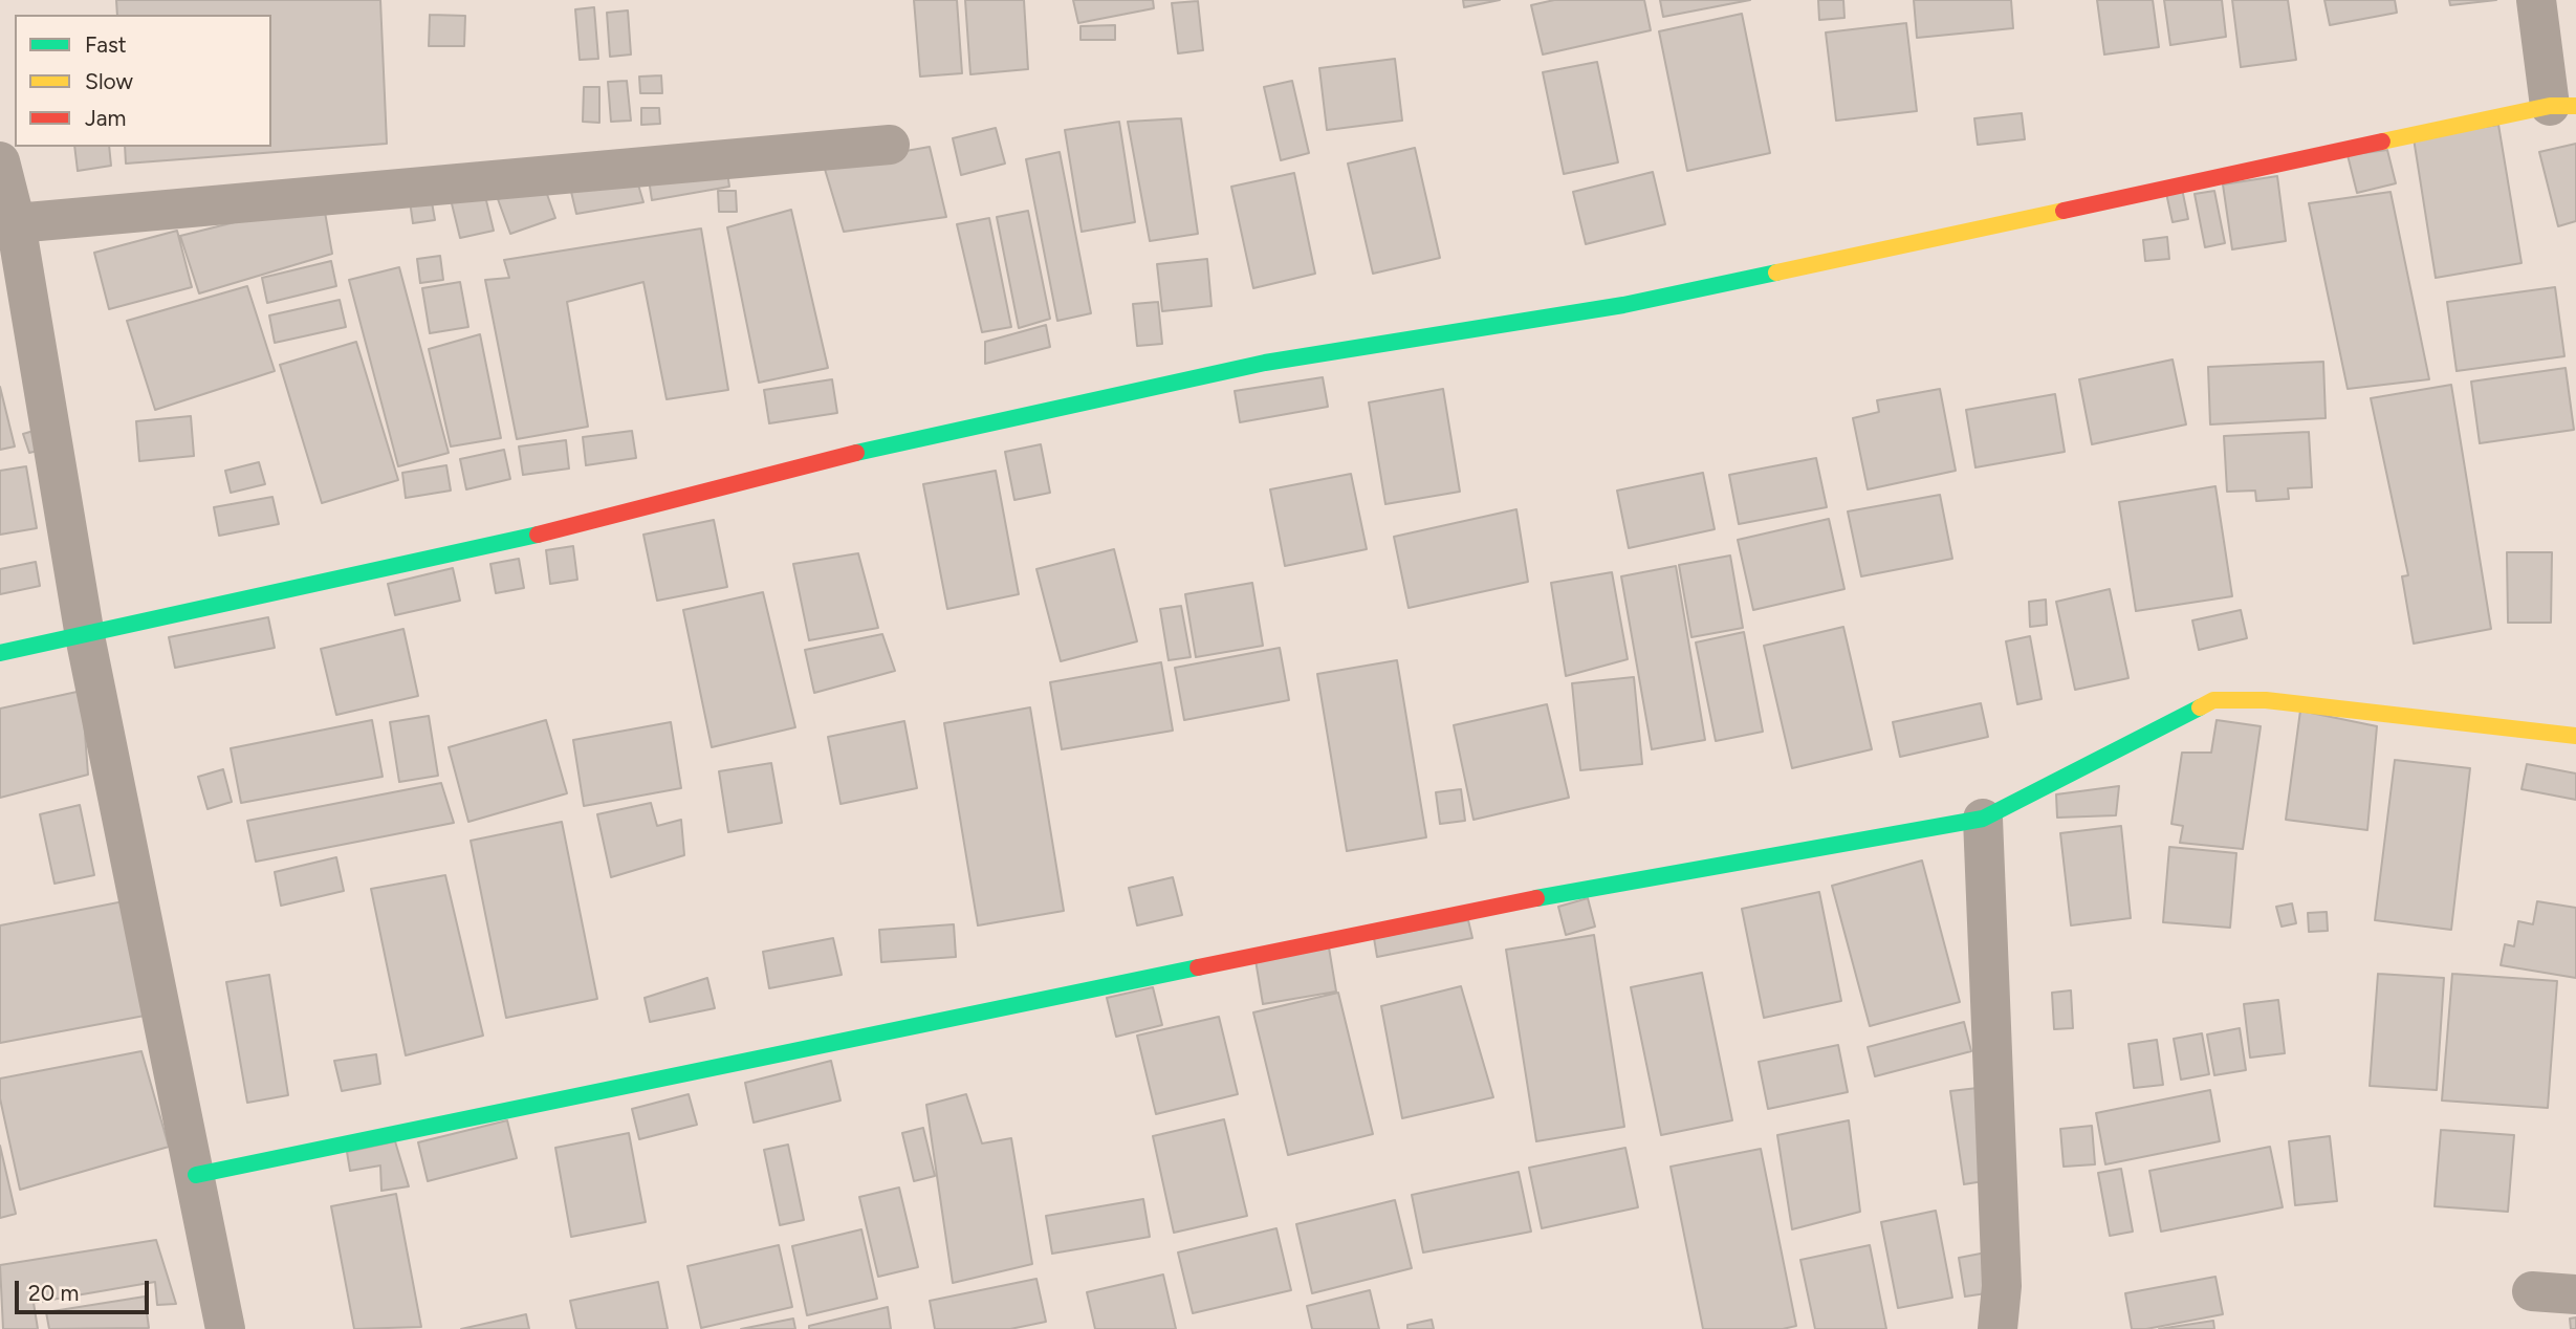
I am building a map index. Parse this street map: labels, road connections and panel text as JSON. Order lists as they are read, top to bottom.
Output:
{
  "legend": ["Fast", "Slow", "Jam"],
  "scale_bar": "20 m"
}
